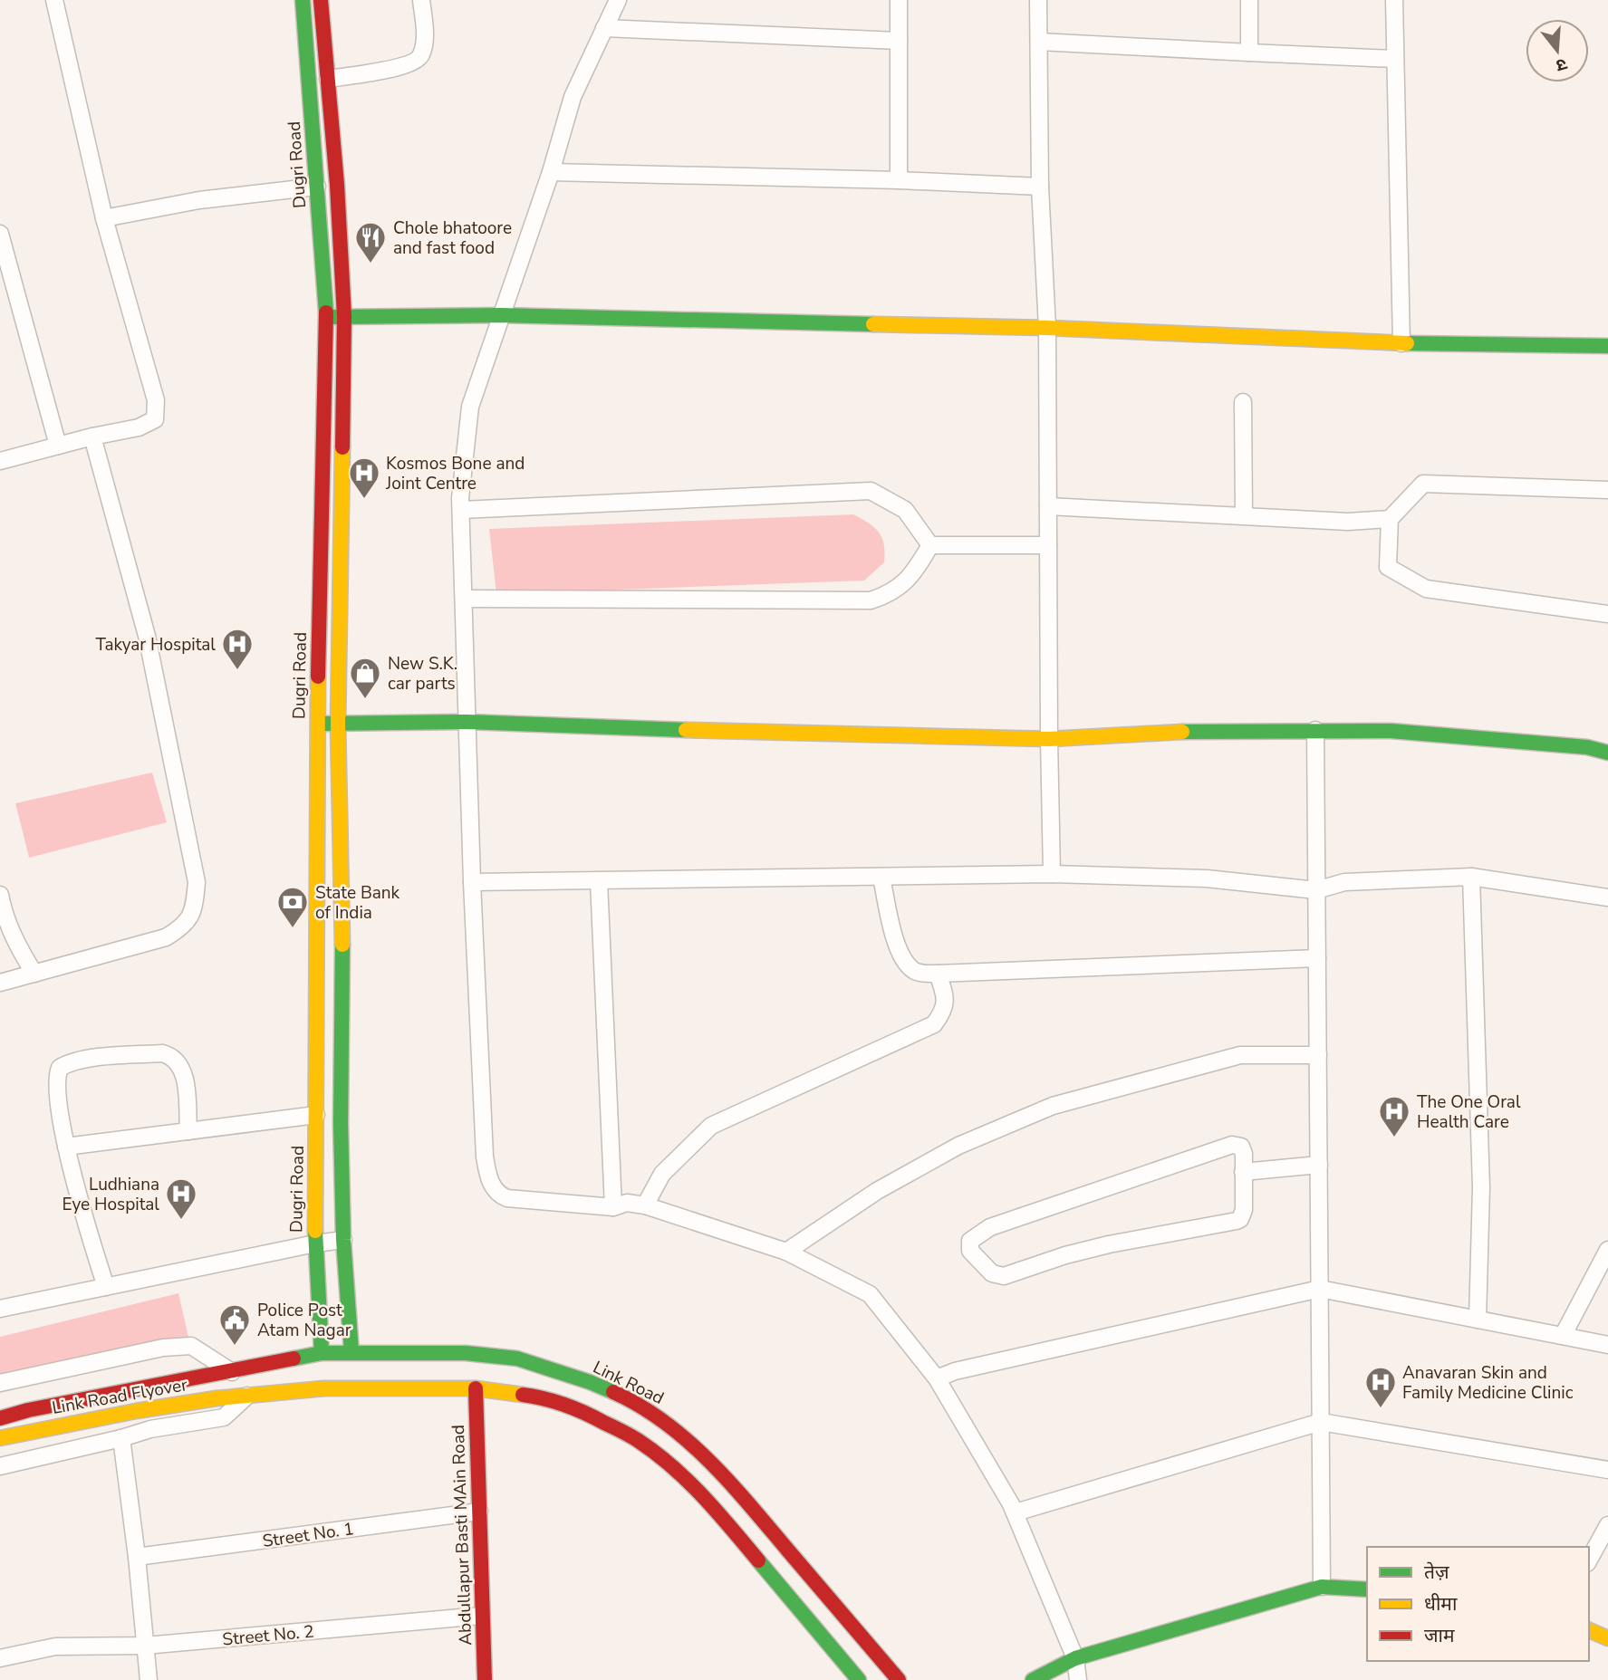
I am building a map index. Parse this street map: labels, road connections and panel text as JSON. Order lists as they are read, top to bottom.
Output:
{
  "streets": {
    "street": [
      "Dugri Road",
      "Link Road",
      "Link Road Flyover",
      "Street No. 1",
      "Abdullapur Basti MAin Road",
      "Street No. 2"
    ]
  },
  "crossings": [
    ["Dugri Road", "Link Road"],
    ["Link Road", "Link Road Flyover"],
    ["Street No. 1", "Abdullapur Basti MAin Road"],
    ["Abdullapur Basti MAin Road", "Street No. 2"]
  ],
  "places": {
    "restaurant": ["Chole bhatoore and fast food"],
    "hospital": [
      "Kosmos Bone and Joint Centre",
      "Takyar Hospital",
      "The One Oral Health Care",
      "Ludhiana Eye Hospital",
      "Anavaran Skin and Family Medicine Clinic"
    ],
    "shop": ["New S.K. car parts"],
    "bank": ["State Bank of India"],
    "public building": ["Police Post Atam Nagar"]
  },
  "legend": ["तेज़", "धीमा", "जाम"],
  "north": "bottom"
}
